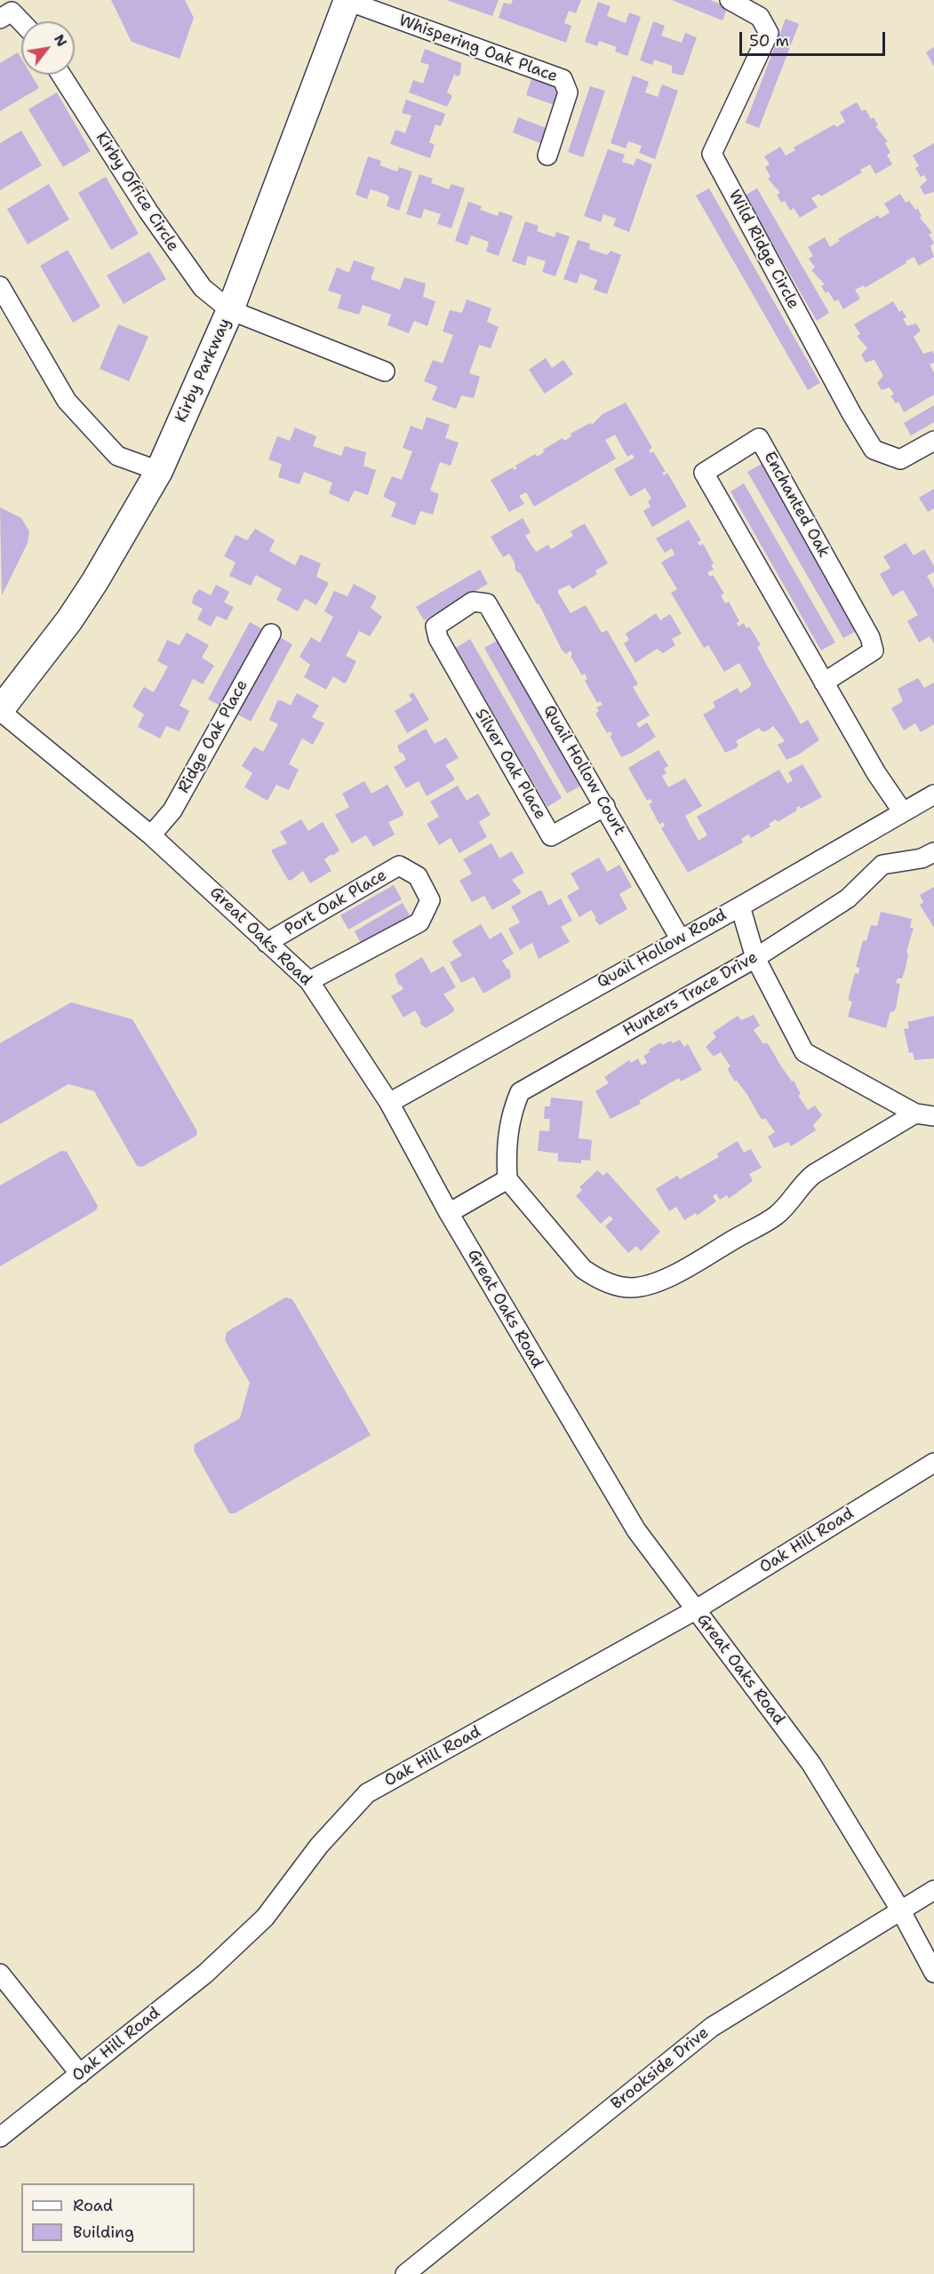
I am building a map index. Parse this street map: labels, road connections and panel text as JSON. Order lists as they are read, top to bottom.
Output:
{
  "streets": {
    "main road": ["Kirby Parkway"],
    "street": [
      "Whispering Oak Place",
      "Kirby Office Circle",
      "Wild Ridge Circle",
      "Enchanted Oak",
      "Ridge Oak Place",
      "Silver Oak Place",
      "Quail Hollow Court",
      "Port Oak Place",
      "Great Oaks Road",
      "Quail Hollow Road",
      "Hunters Trace Drive",
      "Oak Hill Road",
      "Brookside Drive"
    ]
  },
  "crossings": [
    ["Whispering Oak Place", "Kirby Parkway"],
    ["Kirby Office Circle", "Kirby Parkway"],
    ["Kirby Parkway", "Great Oaks Road"],
    ["Enchanted Oak", "Quail Hollow Road"],
    ["Ridge Oak Place", "Great Oaks Road"],
    ["Silver Oak Place", "Quail Hollow Court"],
    ["Quail Hollow Court", "Quail Hollow Road"],
    ["Port Oak Place", "Great Oaks Road"],
    ["Great Oaks Road", "Quail Hollow Road"],
    ["Great Oaks Road", "Oak Hill Road"],
    ["Great Oaks Road", "Brookside Drive"]
  ],
  "legend": ["Road", "Building"],
  "scale_bar": "50 m",
  "north": "top right"
}
